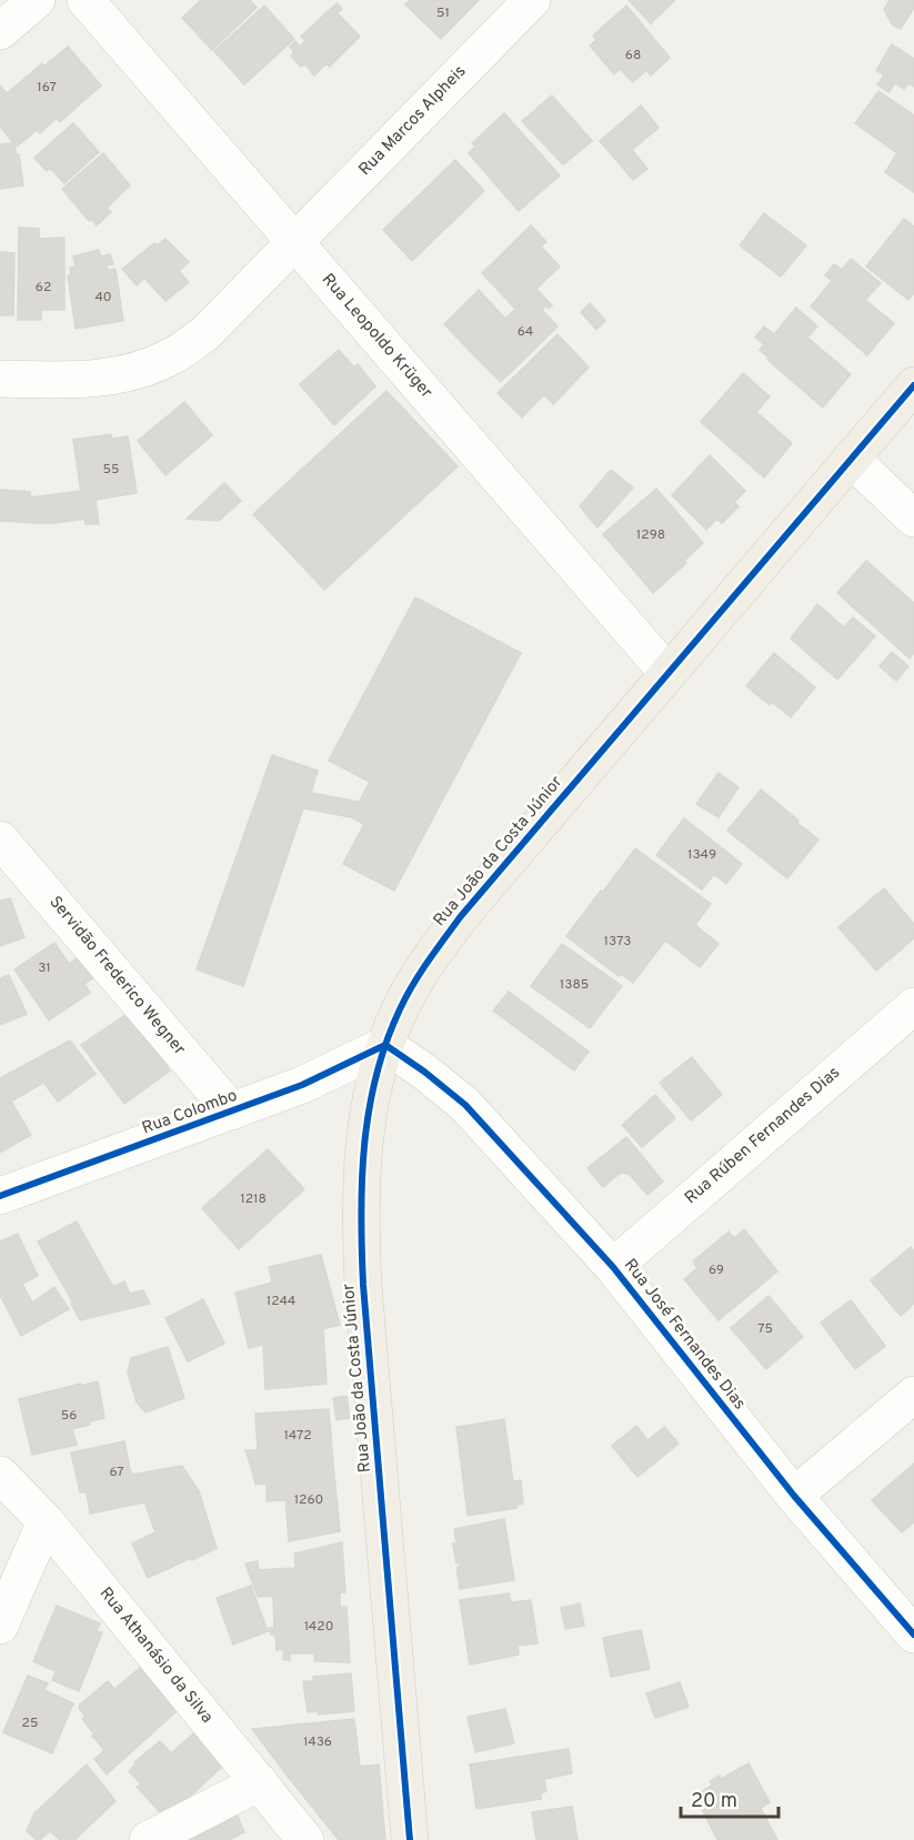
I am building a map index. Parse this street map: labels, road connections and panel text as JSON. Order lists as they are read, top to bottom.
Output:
{
  "streets": {
    "main road": ["Rua João da Costa Júnior"],
    "street": [
      "Rua Marcos Alpheis",
      "Rua Leopoldo Krüger",
      "Servidão Frederico Wegner",
      "Rua Colombo",
      "Rua Rúben Fernandes Dias",
      "Rua José Fernandes Dias",
      "Rua Athanásio da Silva"
    ]
  },
  "crossings": [
    ["Rua Marcos Alpheis", "Rua Leopoldo Krüger"],
    ["Rua Leopoldo Krüger", "Rua João da Costa Júnior"],
    ["Rua João da Costa Júnior", "Rua Colombo"],
    ["Rua João da Costa Júnior", "Rua José Fernandes Dias"],
    ["Servidão Frederico Wegner", "Rua Colombo"],
    ["Rua Colombo", "Rua José Fernandes Dias"],
    ["Rua Rúben Fernandes Dias", "Rua José Fernandes Dias"]
  ],
  "house_numbers": [
    "51",
    "68",
    "167",
    "62",
    "40",
    "64",
    "55",
    "1298",
    "1349",
    "1373",
    "31",
    "1385",
    "1218",
    "69",
    "1244",
    "75",
    "56",
    "1472",
    "67",
    "1260",
    "1420",
    "25",
    "1436"
  ],
  "scale_bar": "20 m"
}
